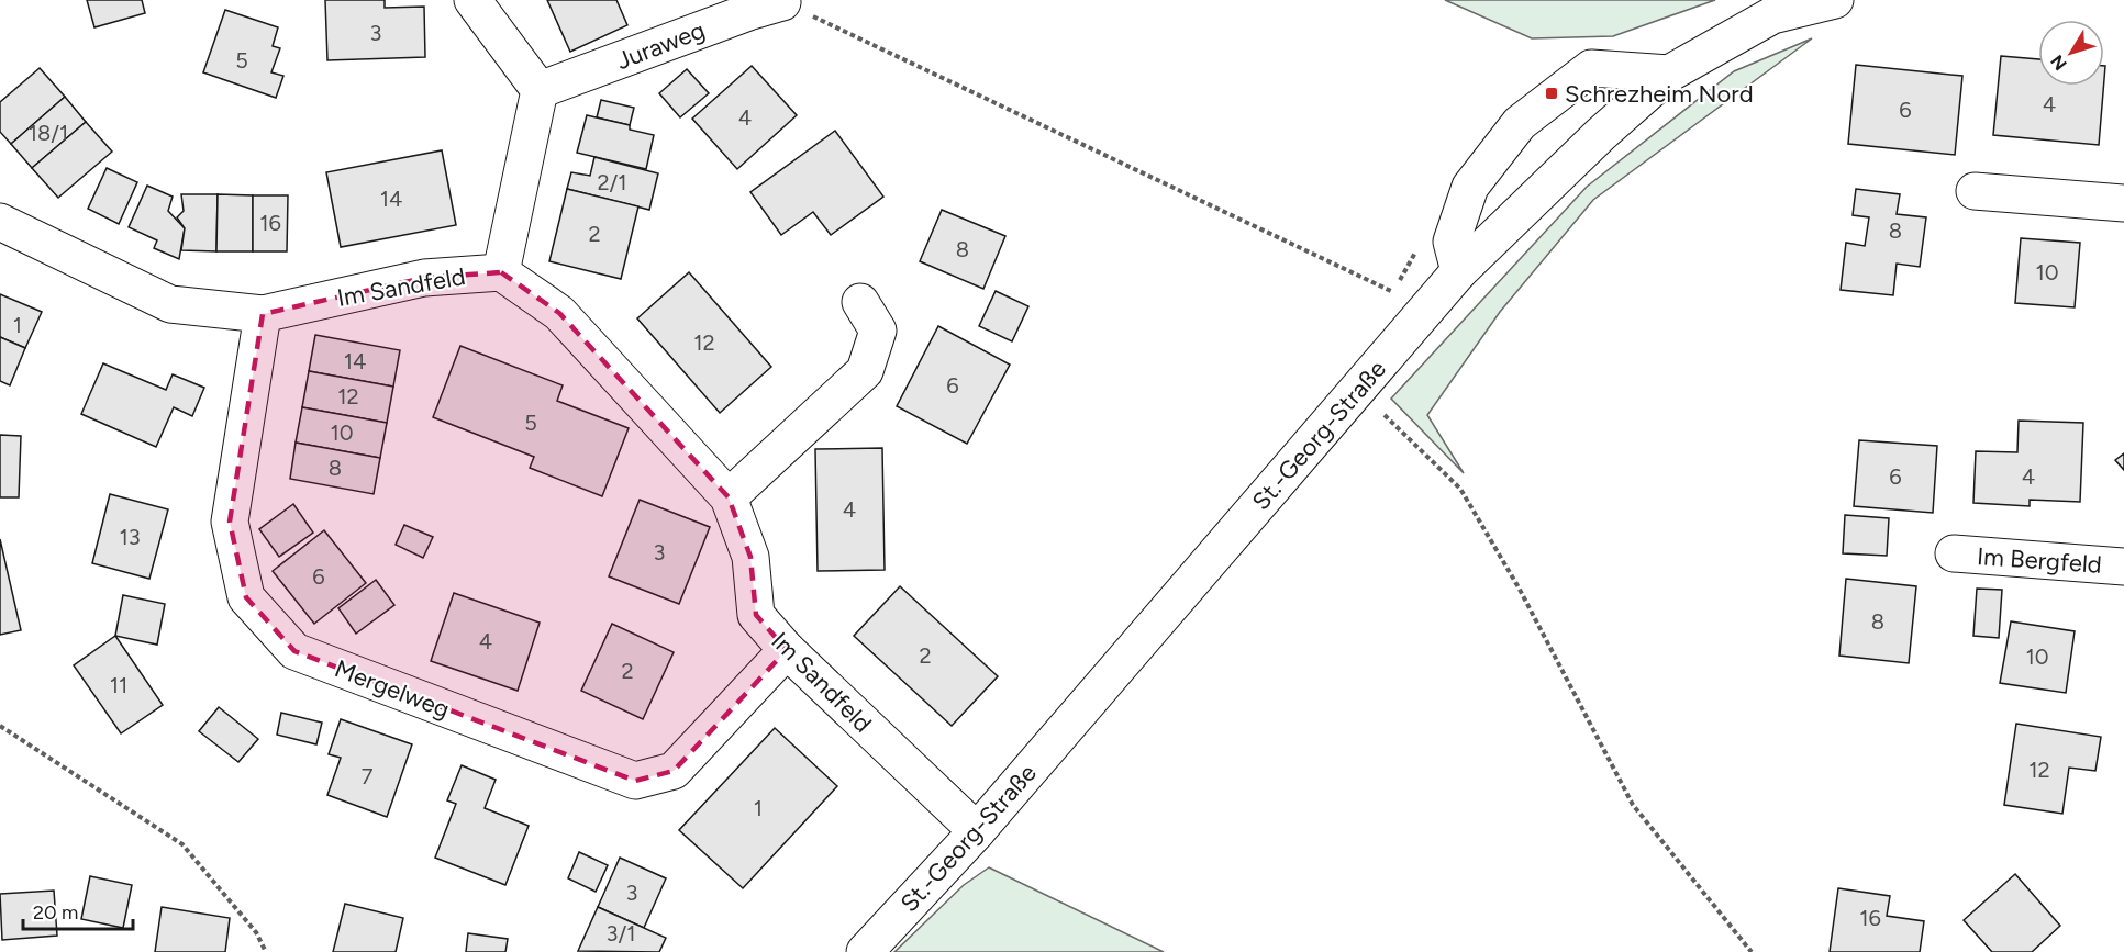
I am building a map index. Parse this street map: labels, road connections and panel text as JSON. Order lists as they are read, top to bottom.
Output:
{
  "streets": {
    "street": [
      "Juraweg",
      "Im Sandfeld",
      "St.-Georg-Straße",
      "Im Bergfeld",
      "Mergelweg"
    ]
  },
  "crossings": [
    ["Im Sandfeld", "St.-Georg-Straße"],
    ["Im Sandfeld", "Mergelweg"]
  ],
  "places": {
    "transit": ["Schrezheim Nord"]
  },
  "house_numbers": [
    "3",
    "5",
    "4",
    "6",
    "4",
    "18/1",
    "2/1",
    "14",
    "16",
    "8",
    "2",
    "8",
    "10",
    "1",
    "12",
    "14",
    "6",
    "12",
    "5",
    "10",
    "8",
    "6",
    "4",
    "4",
    "13",
    "3",
    "6",
    "8",
    "4",
    "2",
    "10",
    "2",
    "11",
    "12",
    "7",
    "1",
    "3",
    "16",
    "3/1"
  ],
  "scale_bar": "20 m",
  "north": "bottom left"
}
